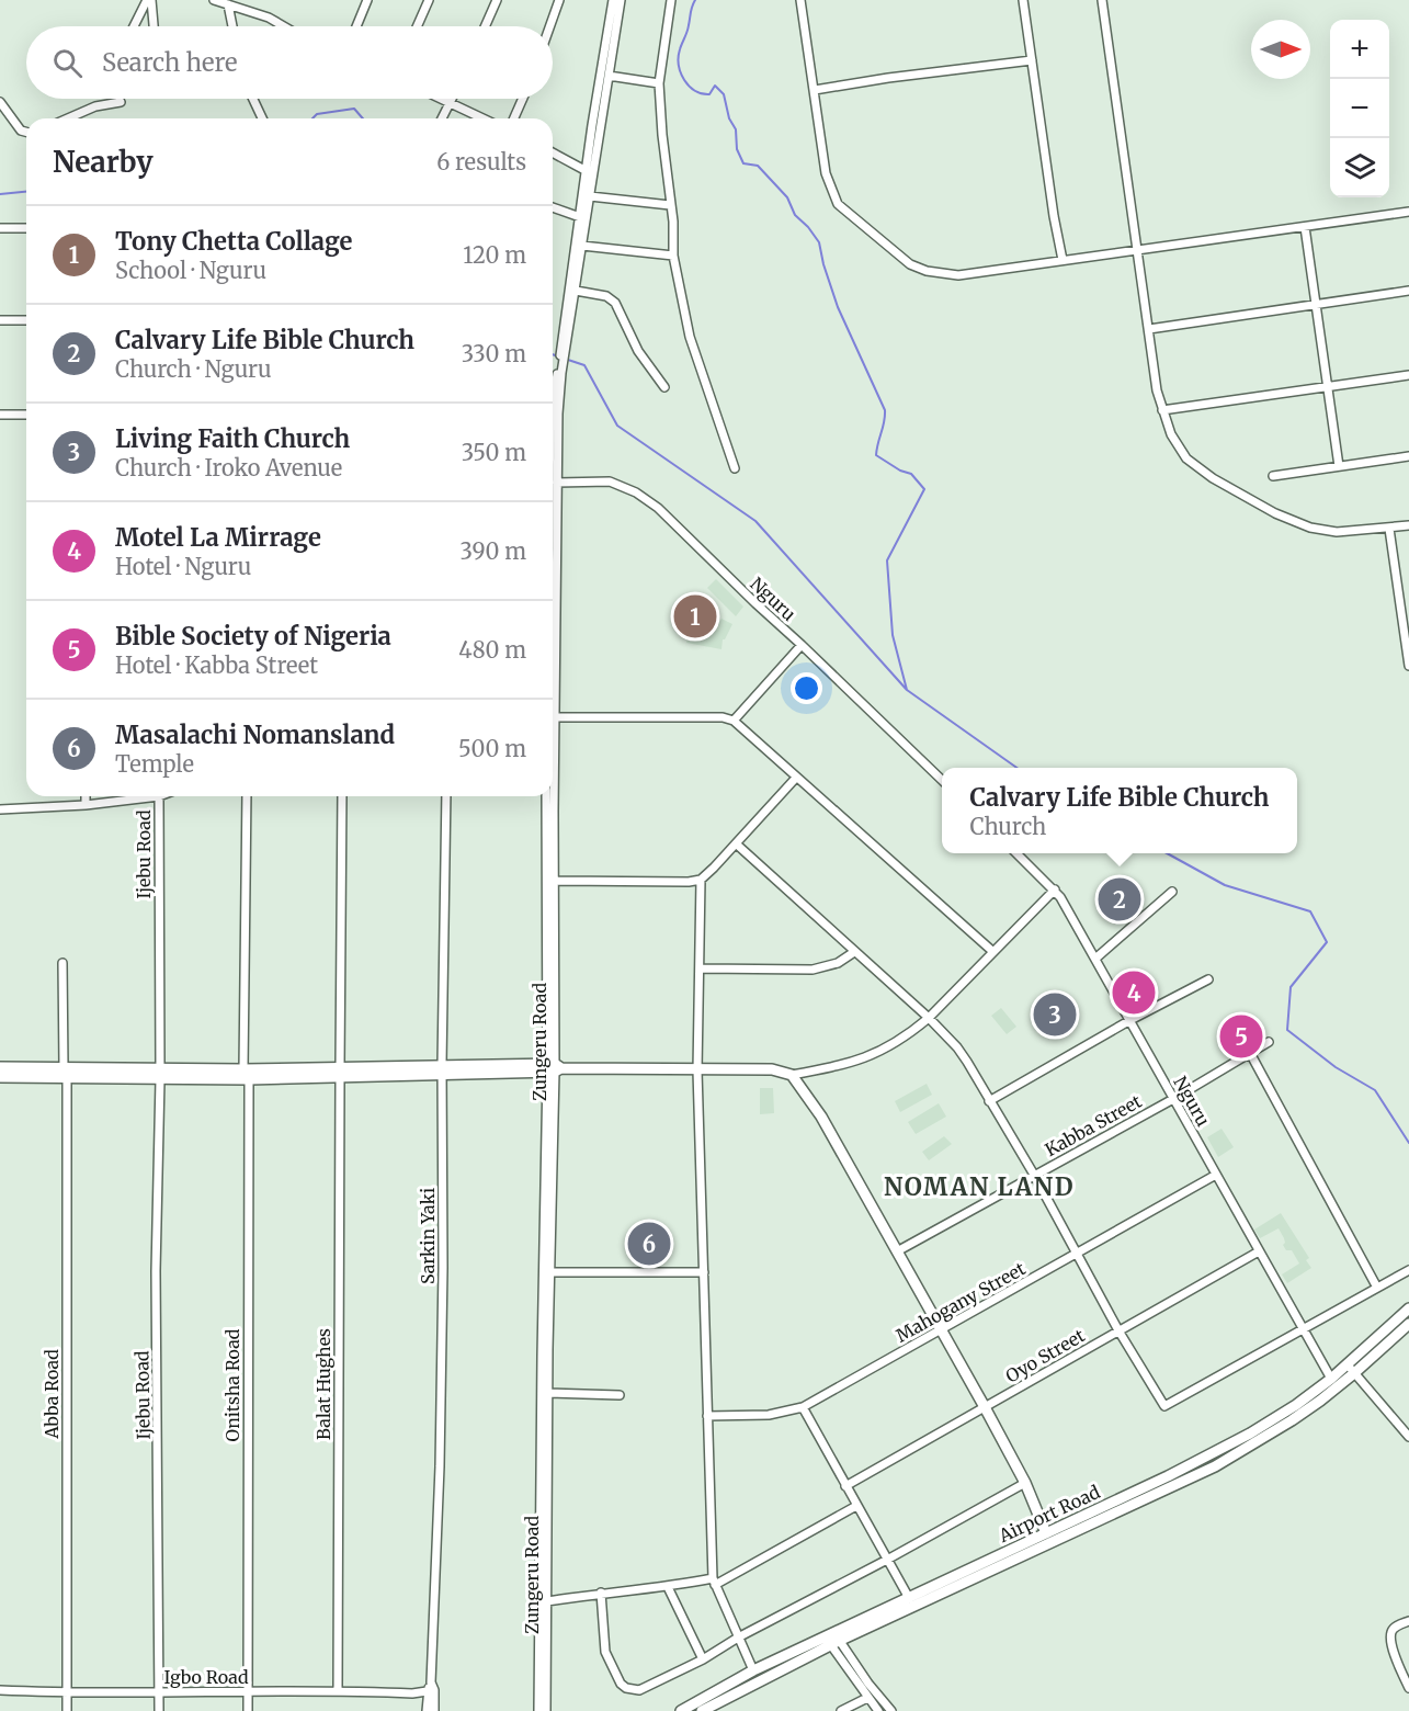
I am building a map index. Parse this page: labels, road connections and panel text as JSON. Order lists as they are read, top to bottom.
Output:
{
  "streets": {
    "main road": ["Airport Road"],
    "street": [
      "Nguru",
      "Ijebu Road",
      "Zungeru Road",
      "Kabba Street",
      "Sarkin Yaki",
      "Mahogany Street",
      "Oyo Street",
      "Balat Hughes",
      "Onitsha Road",
      "Abba Road",
      "Igbo Road"
    ]
  },
  "crossings": [
    ["Nguru", "Zungeru Road"],
    ["Nguru", "Kabba Street"],
    ["Nguru", "Mahogany Street"],
    ["Nguru", "Oyo Street"],
    ["Nguru", "Airport Road"],
    ["Ijebu Road", "Igbo Road"],
    ["Sarkin Yaki", "Igbo Road"],
    ["Balat Hughes", "Igbo Road"],
    ["Onitsha Road", "Igbo Road"],
    ["Abba Road", "Igbo Road"]
  ],
  "districts": ["NOMAN LAND"],
  "north": "right",
  "page": {
    "map_buttons": ["+", "−"],
    "search": "Search here",
    "heading": ["Nearby", "6 results"],
    "list": [
      {
        "mark": "1",
        "name": "Tony Chetta Collage",
        "note": "School · Nguru",
        "value": "120 m"
      },
      {
        "mark": "2",
        "name": "Calvary Life Bible Church",
        "note": "Church · Nguru",
        "value": "330 m"
      },
      {
        "mark": "3",
        "name": "Living Faith Church",
        "note": "Church · Iroko Avenue",
        "value": "350 m"
      },
      {
        "mark": "4",
        "name": "Motel La Mirrage",
        "note": "Hotel · Nguru",
        "value": "390 m"
      },
      {
        "mark": "5",
        "name": "Bible Society of Nigeria",
        "note": "Hotel · Kabba Street",
        "value": "480 m"
      },
      {
        "mark": "6",
        "name": "Masalachi Nomansland",
        "note": "Temple",
        "value": "500 m"
      }
    ],
    "pins": [
      "1",
      "2",
      "4",
      "3",
      "5",
      "6"
    ],
    "popup": ["Calvary Life Bible Church", "Church"]
  }
}
